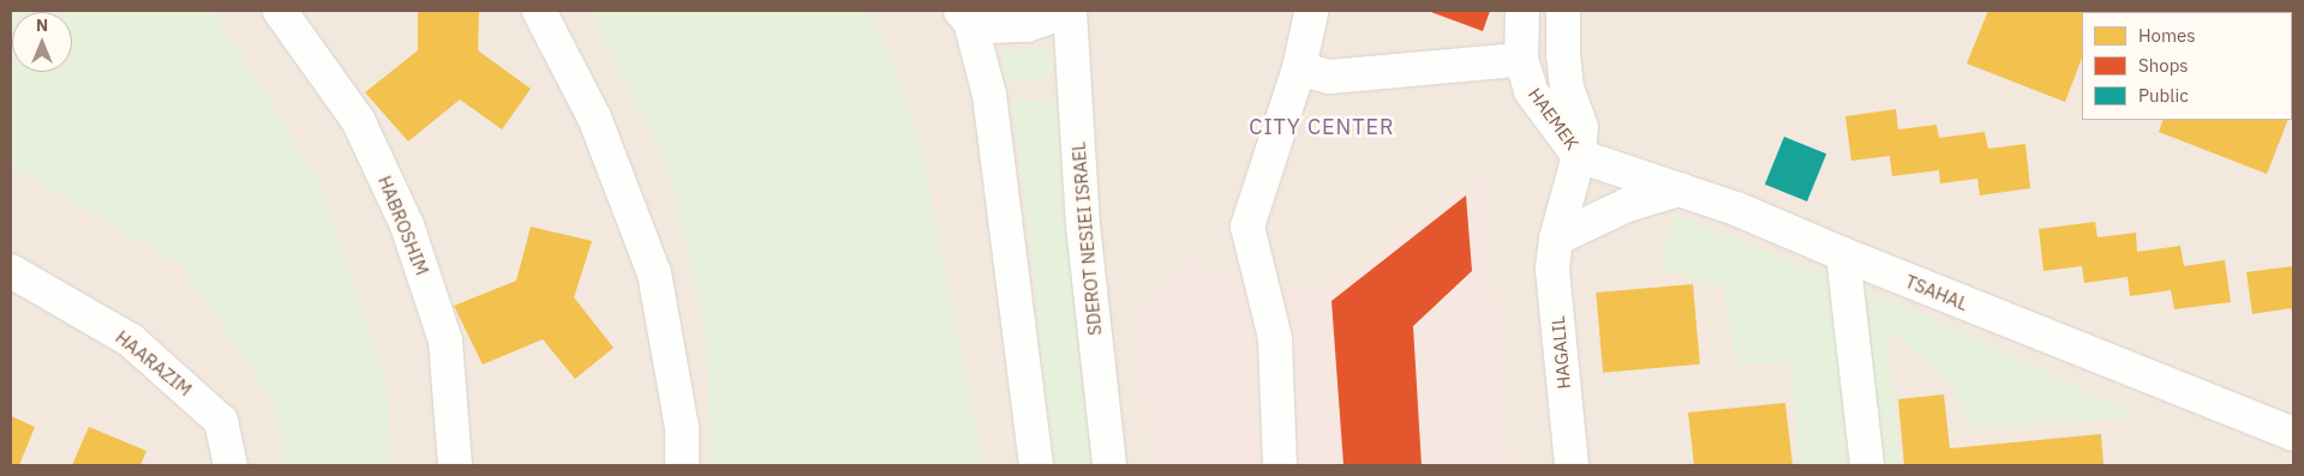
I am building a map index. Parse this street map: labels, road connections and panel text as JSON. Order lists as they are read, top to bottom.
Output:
{
  "streets": {
    "street": [
      "HAEMEK",
      "HABROSHIM",
      "SDEROT NESIEI ISRAEL",
      "TSAHAL",
      "HAGALIL",
      "HAARAZIM"
    ]
  },
  "crossings": [
    ["HAEMEK", "TSAHAL"],
    ["HAEMEK", "HAGALIL"],
    ["TSAHAL", "HAGALIL"]
  ],
  "districts": ["CITY CENTER"],
  "legend": ["Homes", "Shops", "Public"],
  "north": "top"
}
